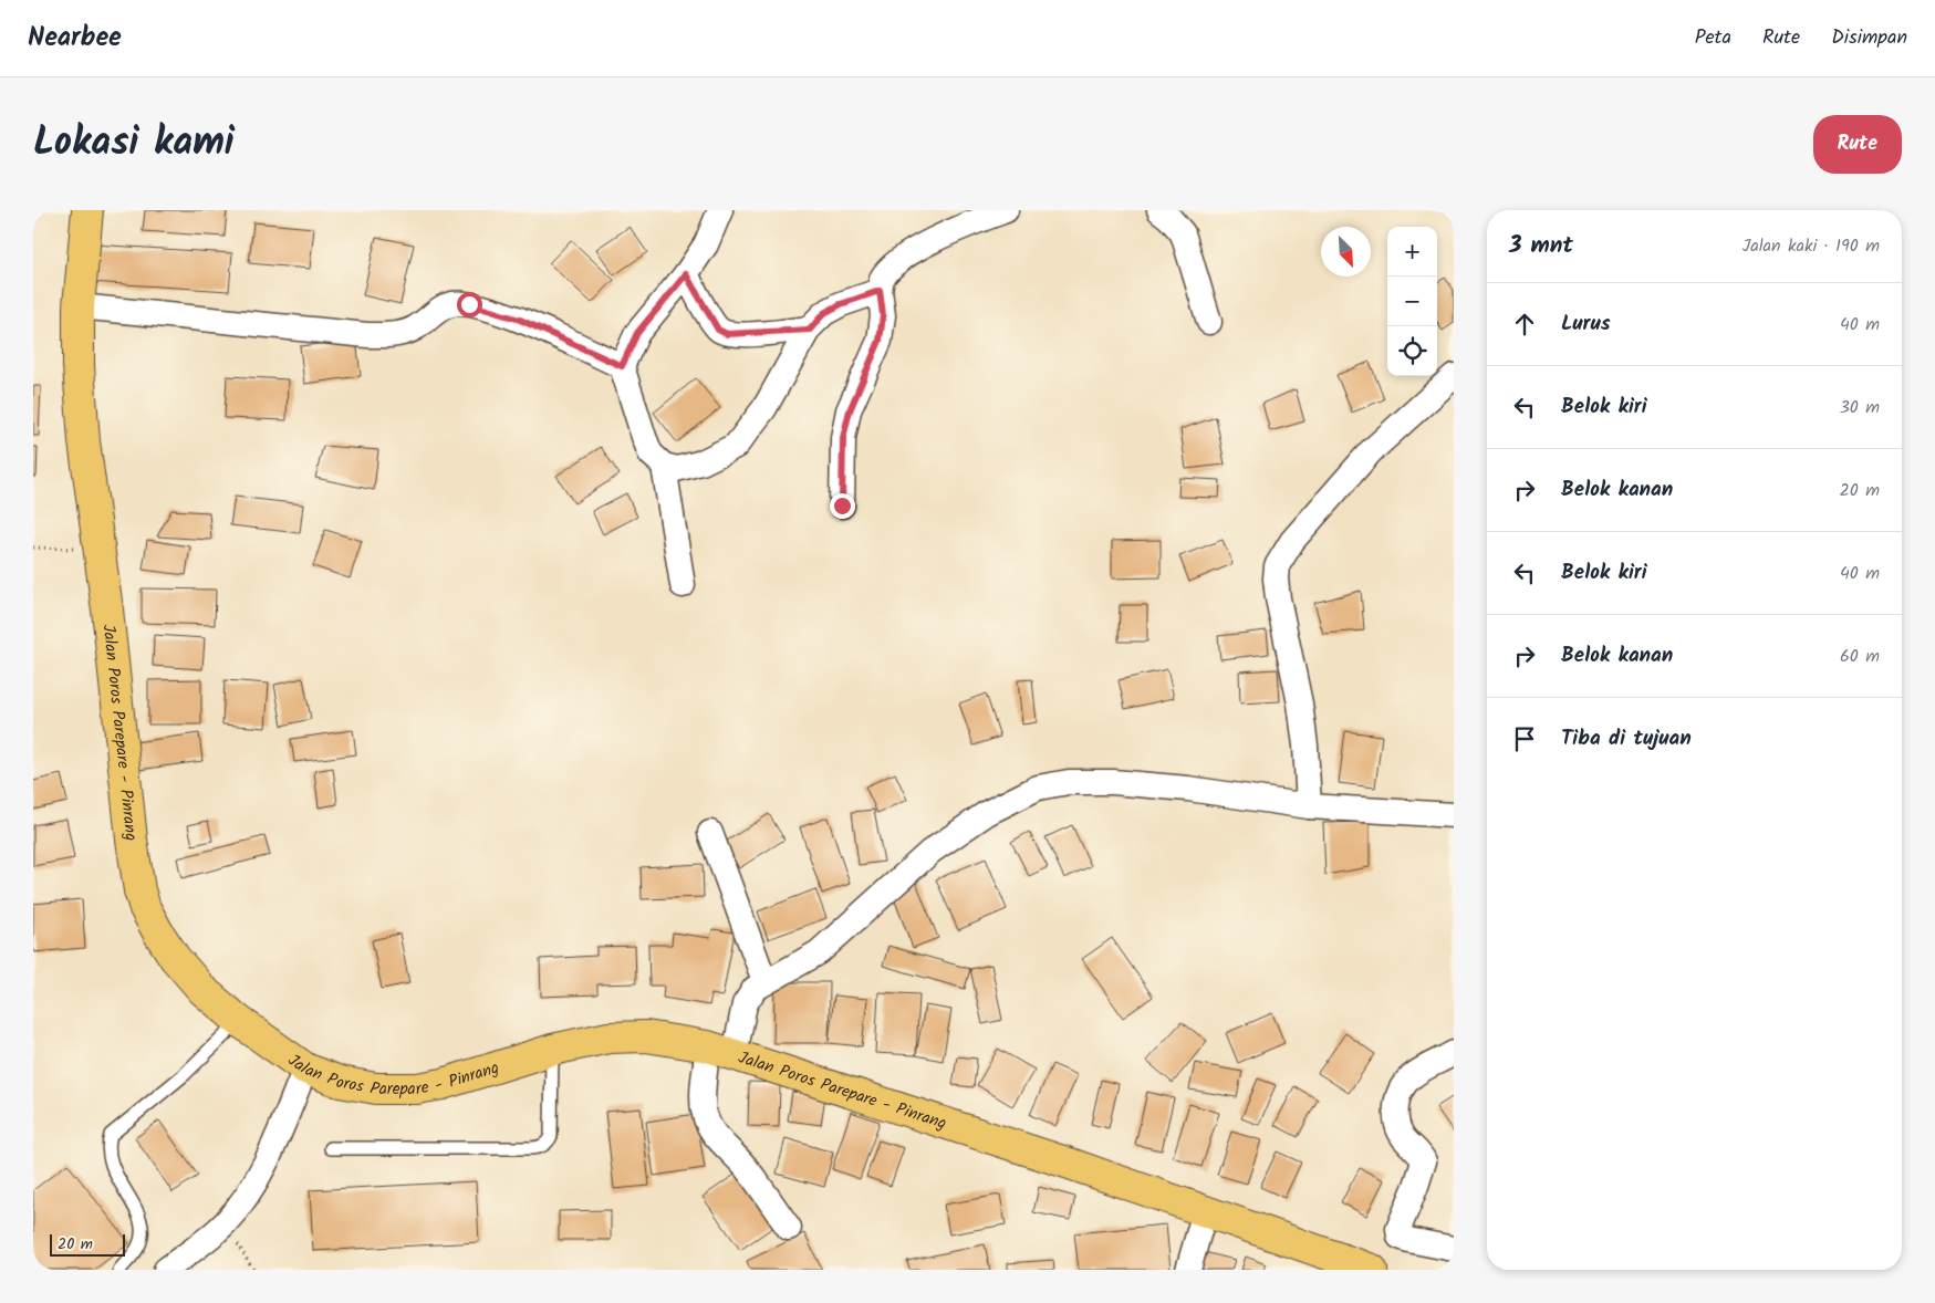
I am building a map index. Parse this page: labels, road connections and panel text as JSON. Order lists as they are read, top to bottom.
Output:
{
  "streets": {
    "highway": ["Jalan Poros Parepare - Pinrang"]
  },
  "scale_bar": "20 m",
  "north": "bottom right",
  "page": {
    "header": "Nearbee",
    "nav": ["Peta", "Rute", "Disimpan"],
    "title": "Lokasi kami",
    "buttons": "Rute",
    "heading": ["3 mnt", "Jalan kaki · 190 m"],
    "map_buttons": ["+", "−"],
    "list": [
      ["Lurus", "40 m"],
      ["Belok kiri", "30 m"],
      ["Belok kanan", "20 m"],
      ["Belok kiri", "40 m"],
      ["Belok kanan", "60 m"],
      "Tiba di tujuan"
    ],
    "scale": "20 m"
  }
}
